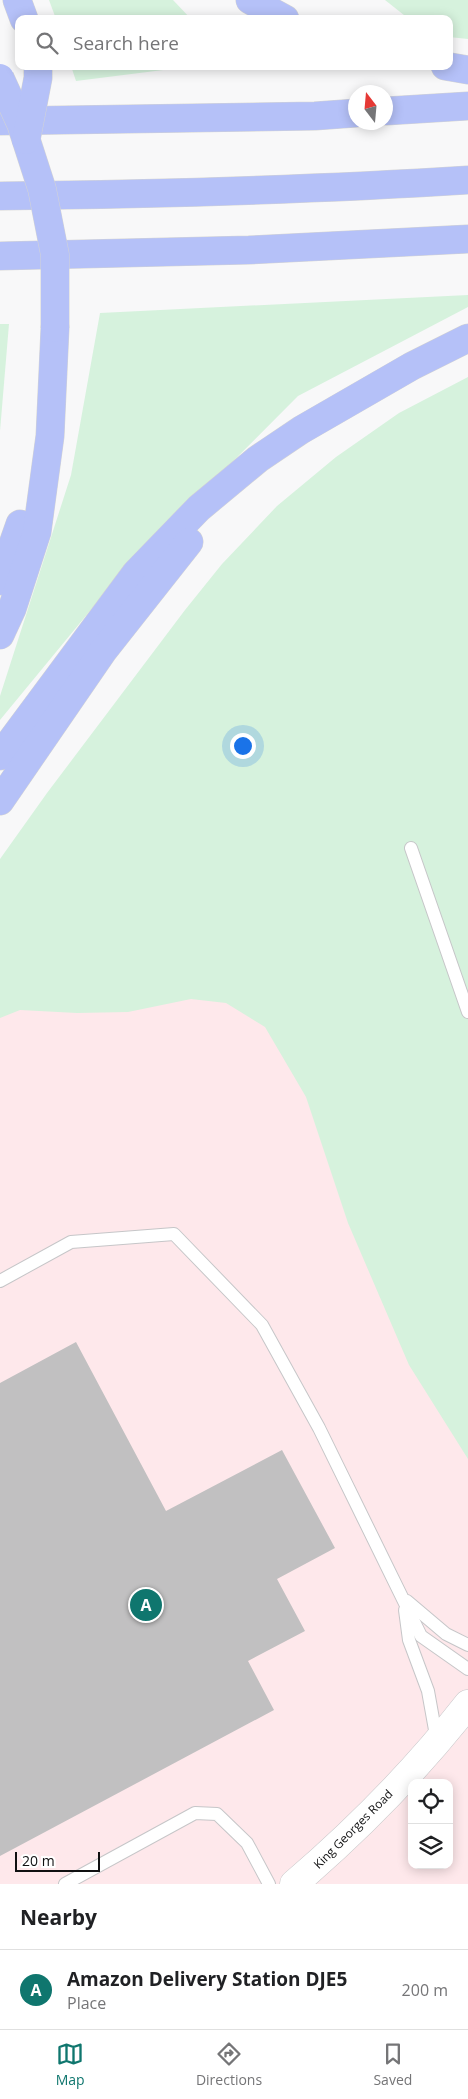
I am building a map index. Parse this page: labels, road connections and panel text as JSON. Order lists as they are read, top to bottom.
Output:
{
  "streets": {
    "street": ["King Georges Road"]
  },
  "scale_bar": "20 m",
  "north": "top",
  "page": {
    "search": "Search here",
    "pins": "A",
    "scale": "20 m",
    "heading": "Nearby",
    "list": [
      {
        "mark": "A",
        "name": "Amazon Delivery Station DJE5",
        "note": "Place",
        "value": "200 m"
      }
    ],
    "nav": ["Map", "Directions", "Saved"]
  }
}
